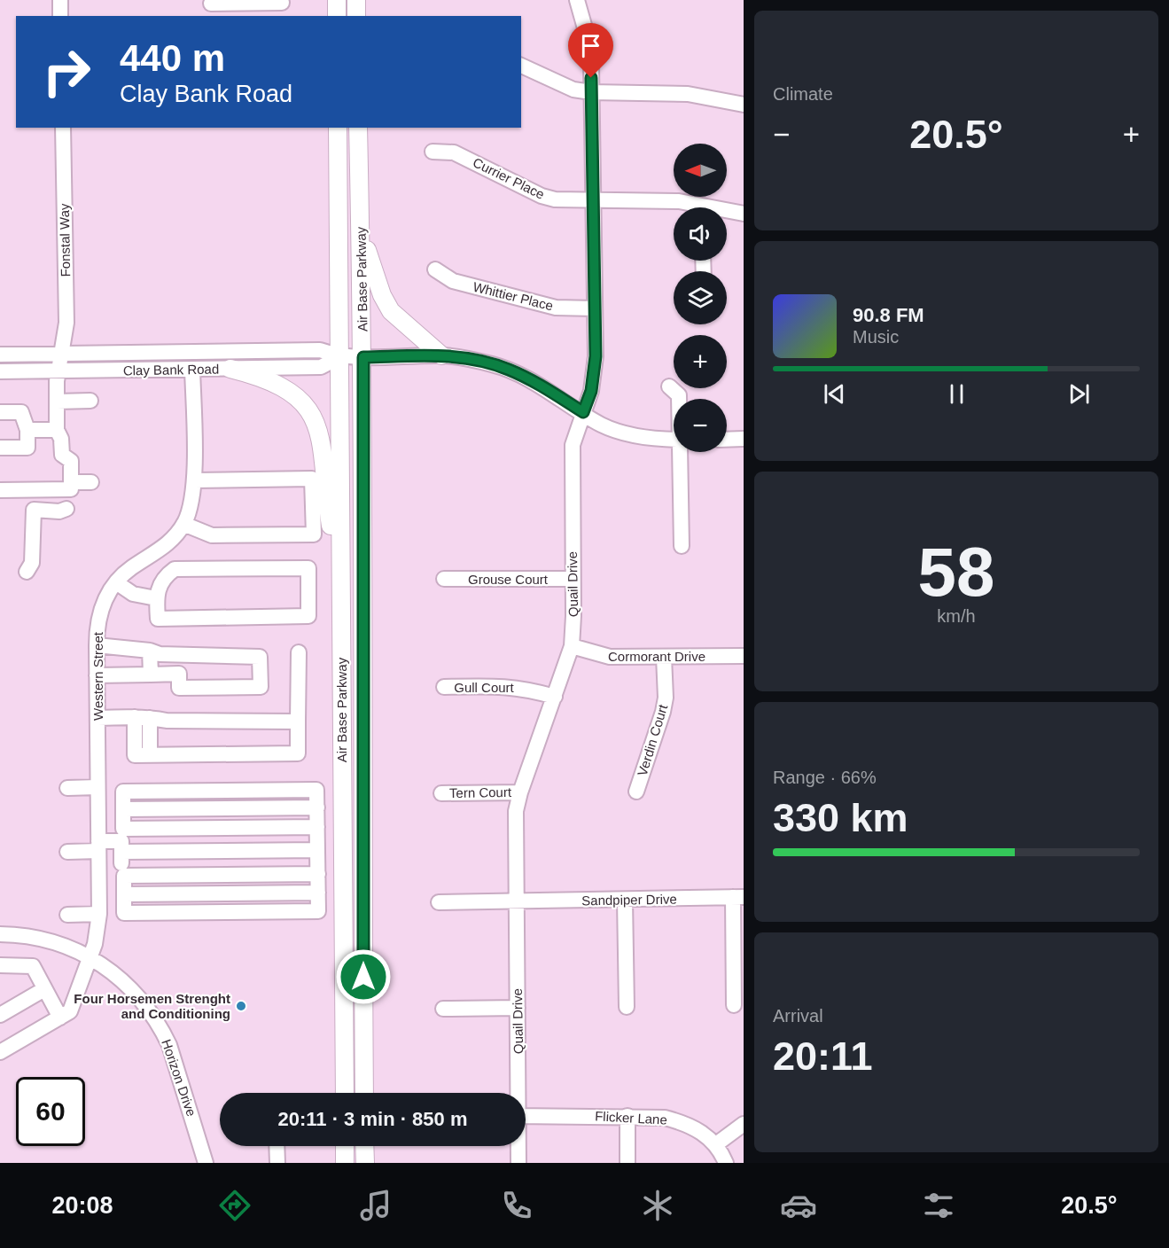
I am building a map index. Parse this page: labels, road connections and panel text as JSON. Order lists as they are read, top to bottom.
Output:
{
  "streets": {
    "main road": ["Air Base Parkway"],
    "street": [
      "Currier Place",
      "Fonstal Way",
      "Whittier Place",
      "Clay Bank Road",
      "Grouse Court",
      "Quail Drive",
      "Cormorant Drive",
      "Western Street",
      "Gull Court",
      "Verdin Court",
      "Tern Court",
      "Sandpiper Drive",
      "Horizon Drive",
      "Flicker Lane"
    ]
  },
  "crossings": [
    ["Currier Place", "Quail Drive"],
    ["Fonstal Way", "Clay Bank Road"],
    ["Air Base Parkway", "Clay Bank Road"],
    ["Whittier Place", "Quail Drive"],
    ["Clay Bank Road", "Quail Drive"],
    ["Clay Bank Road", "Western Street"],
    ["Grouse Court", "Quail Drive"],
    ["Quail Drive", "Cormorant Drive"],
    ["Quail Drive", "Gull Court"],
    ["Quail Drive", "Tern Court"],
    ["Quail Drive", "Sandpiper Drive"],
    ["Cormorant Drive", "Verdin Court"],
    ["Western Street", "Horizon Drive"]
  ],
  "places": ["Four Horsemen Strenght and Conditioning"],
  "north": "left",
  "page": {
    "tile": [
      "Climate",
      ["58", "km/h"],
      ["Range · 66%", "330 km"],
      ["Arrival", "20:11"]
    ],
    "turn": ["440 m", "Clay Bank Road"],
    "heat": ["−", "20.5°", "+"],
    "map_buttons": ["+", "−"],
    "song": ["90.8 FM", "Music"],
    "limit": "60",
    "trip": "20:11 · 3 min · 850 m",
    "tabs": ["20:08", "20.5°"]
  }
}
